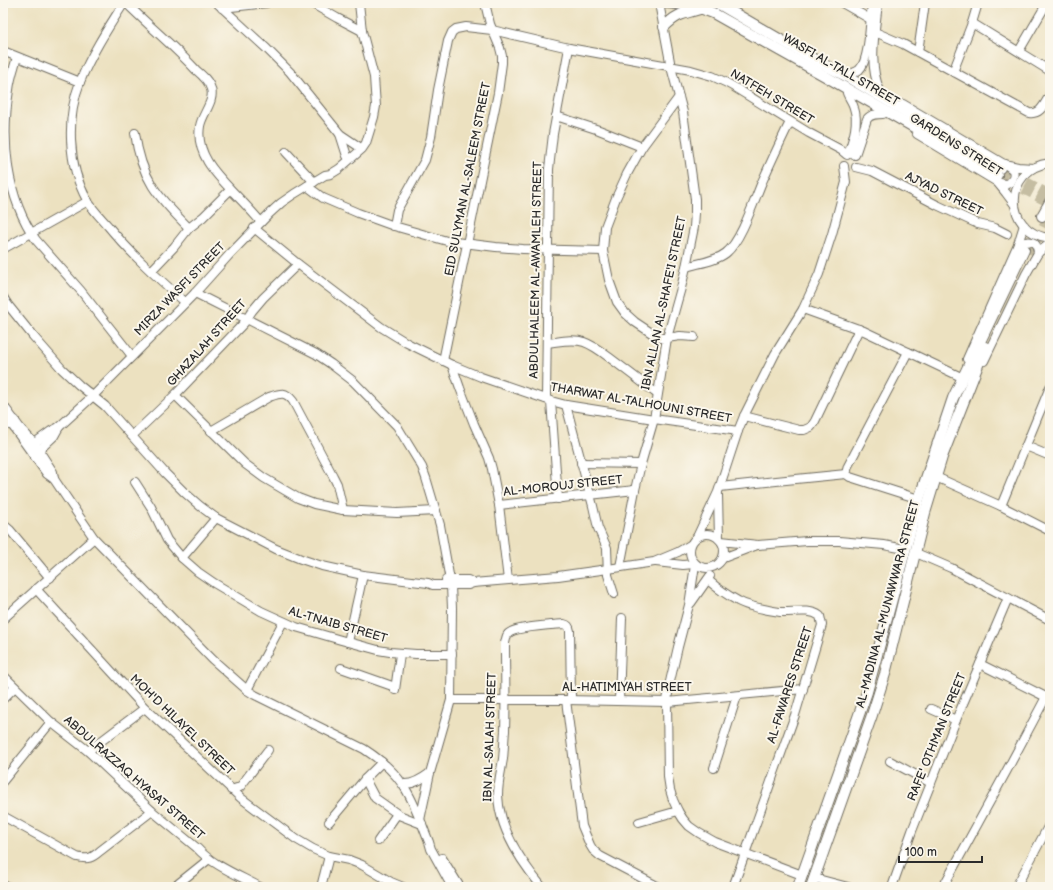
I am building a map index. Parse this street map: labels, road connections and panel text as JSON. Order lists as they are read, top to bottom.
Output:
{
  "streets": {
    "main road": ["WASFI AL-TALL STREET", "AL-MADINA AL-MUNAWWARA STREET"],
    "street": [
      "NATFEH STREET",
      "GARDENS STREET",
      "EID SULYMAN AL-SALEEM STREET",
      "AJYAD STREET",
      "ABDULHALEEM AL-AWAMLEH STREET",
      "MIRZA WASFI STREET",
      "IBN ALLAN AL-SHAFE'I STREET",
      "GHAZALAH STREET",
      "THARWAT AL-TALHOUNI STREET",
      "AL-MOROUJ STREET",
      "AL-TNAIB STREET",
      "AL-FAWARES STREET",
      "AL-HATIMIYAH STREET",
      "MOH'D HILAYEL STREET",
      "IBN AL-SALAH STREET",
      "RAFE' OTHMAN STREET",
      "ABDULRAZZAQ HYASAT STREET"
    ]
  },
  "crossings": [
    ["WASFI AL-TALL STREET", "GARDENS STREET"],
    ["NATFEH STREET", "EID SULYMAN AL-SALEEM STREET"],
    ["NATFEH STREET", "AJYAD STREET"],
    ["NATFEH STREET", "ABDULHALEEM AL-AWAMLEH STREET"],
    ["NATFEH STREET", "IBN ALLAN AL-SHAFE'I STREET"],
    ["GARDENS STREET", "AL-MADINA AL-MUNAWWARA STREET"],
    ["EID SULYMAN AL-SALEEM STREET", "THARWAT AL-TALHOUNI STREET"],
    ["ABDULHALEEM AL-AWAMLEH STREET", "THARWAT AL-TALHOUNI STREET"],
    ["ABDULHALEEM AL-AWAMLEH STREET", "AL-MOROUJ STREET"],
    ["MIRZA WASFI STREET", "THARWAT AL-TALHOUNI STREET"],
    ["IBN ALLAN AL-SHAFE'I STREET", "THARWAT AL-TALHOUNI STREET"],
    ["IBN ALLAN AL-SHAFE'I STREET", "AL-MOROUJ STREET"],
    ["GHAZALAH STREET", "THARWAT AL-TALHOUNI STREET"],
    ["THARWAT AL-TALHOUNI STREET", "AL-MOROUJ STREET"],
    ["AL-FAWARES STREET", "AL-HATIMIYAH STREET"],
    ["AL-HATIMIYAH STREET", "IBN AL-SALAH STREET"]
  ],
  "scale_bar": "100 m"
}
